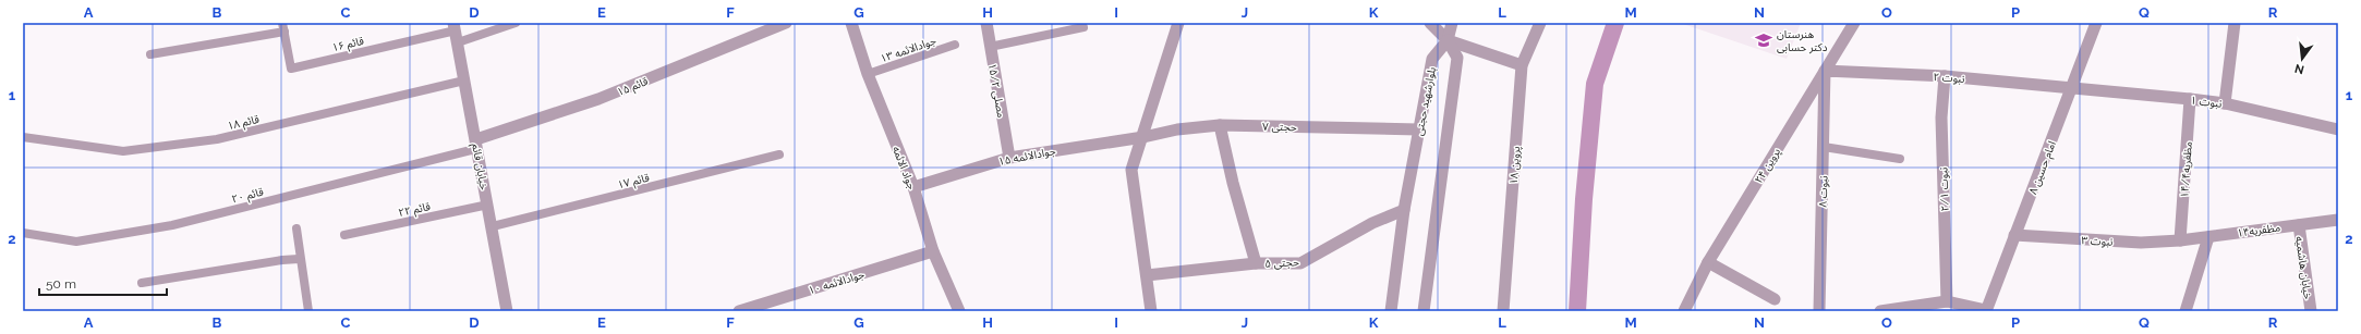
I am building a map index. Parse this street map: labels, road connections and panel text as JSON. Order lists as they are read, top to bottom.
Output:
{
  "streets": {
    "street": [
      "نبوت ۲",
      "قائم ۱۵",
      "مصلی ۱۵/۲",
      "بلوارشهید حجتی",
      "نبوت ۱",
      "حجتی ۷",
      "جوادالائمه ۱۵",
      "پروین ۱۸",
      "پروین ۲۴",
      "خیابان قائم",
      "جواد الائمه",
      "امام حسین ۸",
      "مظفریه۱۴/۴",
      "نبوت ۲/۱",
      "نبوت ۸",
      "مظفریه۱۴",
      "نبوت ۳",
      "حجتی ۵",
      "خیابان هاشمیه",
      "جوادالائمه ۱۰"
    ],
    "lane": [
      "قائم ۱۶",
      "جوادالائمه ۱۳",
      "قائم ۱۸",
      "قائم ۱۷",
      "قائم ۲۰",
      "قائم ۲۲"
    ]
  },
  "crossings": [
    ["قائم ۱۶", "خیابان قائم"],
    ["جوادالائمه ۱۳", "جواد الائمه"],
    ["نبوت ۲", "نبوت ۱"],
    ["نبوت ۲", "پروین ۲۴"],
    ["نبوت ۲", "امام حسین ۸"],
    ["نبوت ۲", "نبوت ۲/۱"],
    ["نبوت ۲", "نبوت ۸"],
    ["قائم ۱۵", "خیابان قائم"],
    ["قائم ۱۵", "قائم ۲۰"],
    ["مصلی ۱۵/۲", "جوادالائمه ۱۵"],
    ["بلوارشهید حجتی", "حجتی ۷"],
    ["بلوارشهید حجتی", "حجتی ۵"],
    ["نبوت ۱", "امام حسین ۸"],
    ["نبوت ۱", "مظفریه۱۴/۴"],
    ["قائم ۱۸", "خیابان قائم"],
    ["حجتی ۷", "جوادالائمه ۱۵"],
    ["جوادالائمه ۱۵", "جواد الائمه"],
    ["پروین ۲۴", "نبوت ۸"],
    ["خیابان قائم", "قائم ۱۷"],
    ["خیابان قائم", "قائم ۲۰"],
    ["خیابان قائم", "قائم ۲۲"],
    ["جواد الائمه", "جوادالائمه ۱۰"],
    ["امام حسین ۸", "نبوت ۳"],
    ["مظفریه۱۴/۴", "مظفریه۱۴"],
    ["مظفریه۱۴/۴", "نبوت ۳"],
    ["مظفریه۱۴", "نبوت ۳"],
    ["مظفریه۱۴", "خیابان هاشمیه"]
  ],
  "places": {
    "school or university": ["هنرستان دکتر حسابی"]
  },
  "scale_bar": "50 m",
  "north": "bottom",
  "grid": {
    "columns": [
      "A",
      "B",
      "C",
      "D",
      "E",
      "F",
      "G",
      "H",
      "I",
      "J",
      "K",
      "L",
      "M",
      "N",
      "O",
      "P",
      "Q",
      "R"
    ],
    "rows": ["1", "2"]
  }
}
